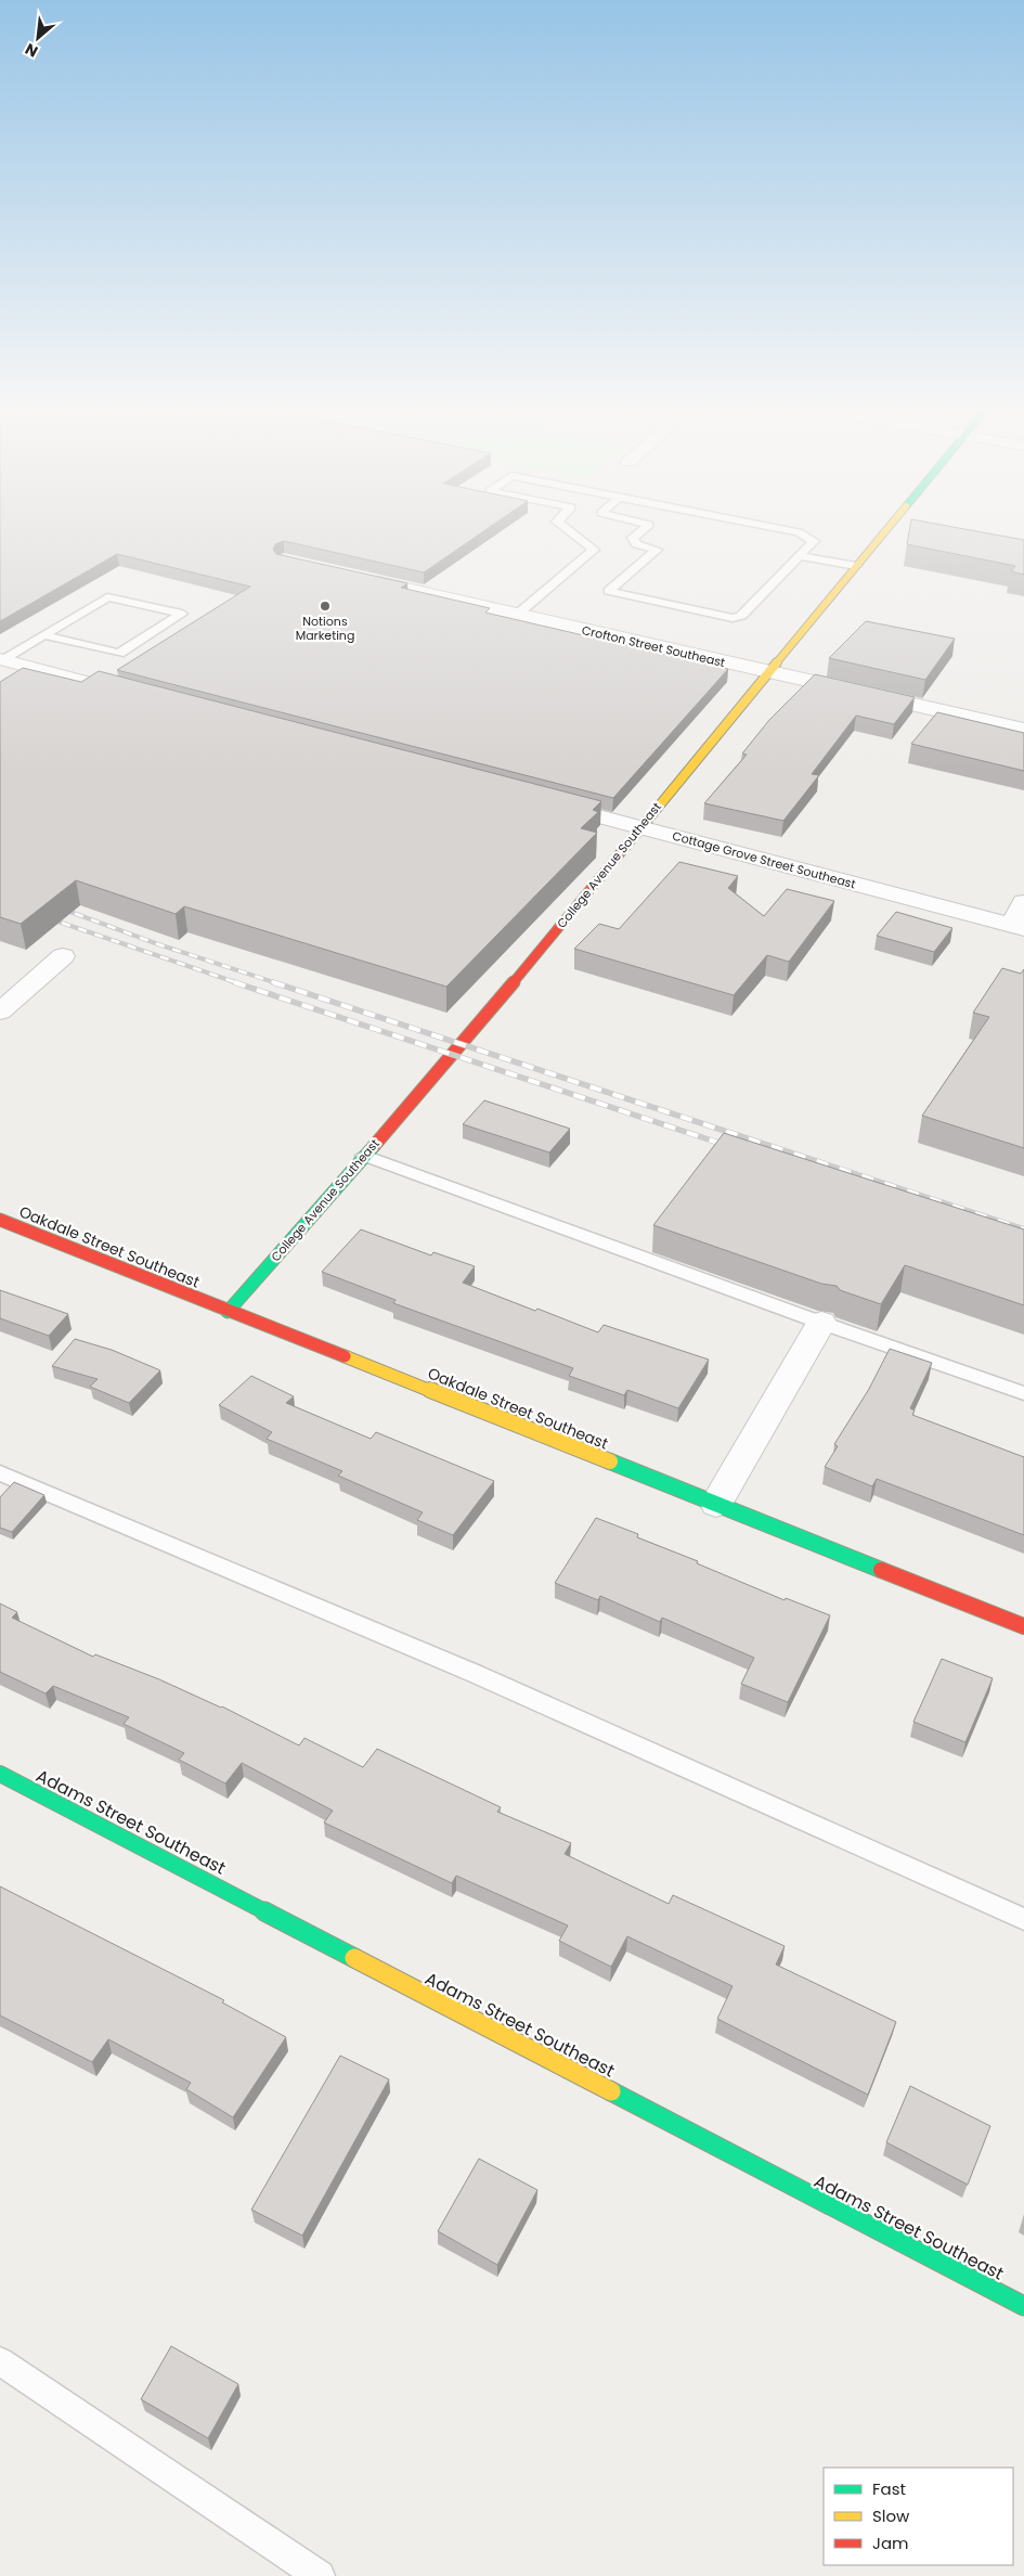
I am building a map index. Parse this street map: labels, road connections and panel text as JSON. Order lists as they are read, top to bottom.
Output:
{
  "streets": {
    "street": [
      "Crofton Street Southeast",
      "Cottage Grove Street Southeast",
      "College Avenue Southeast",
      "Oakdale Street Southeast",
      "Adams Street Southeast"
    ]
  },
  "crossings": [
    ["Crofton Street Southeast", "College Avenue Southeast"],
    ["Cottage Grove Street Southeast", "College Avenue Southeast"],
    ["College Avenue Southeast", "Oakdale Street Southeast"]
  ],
  "places": ["Notions Marketing"],
  "legend": ["Fast", "Slow", "Jam"],
  "north": "bottom left"
}
